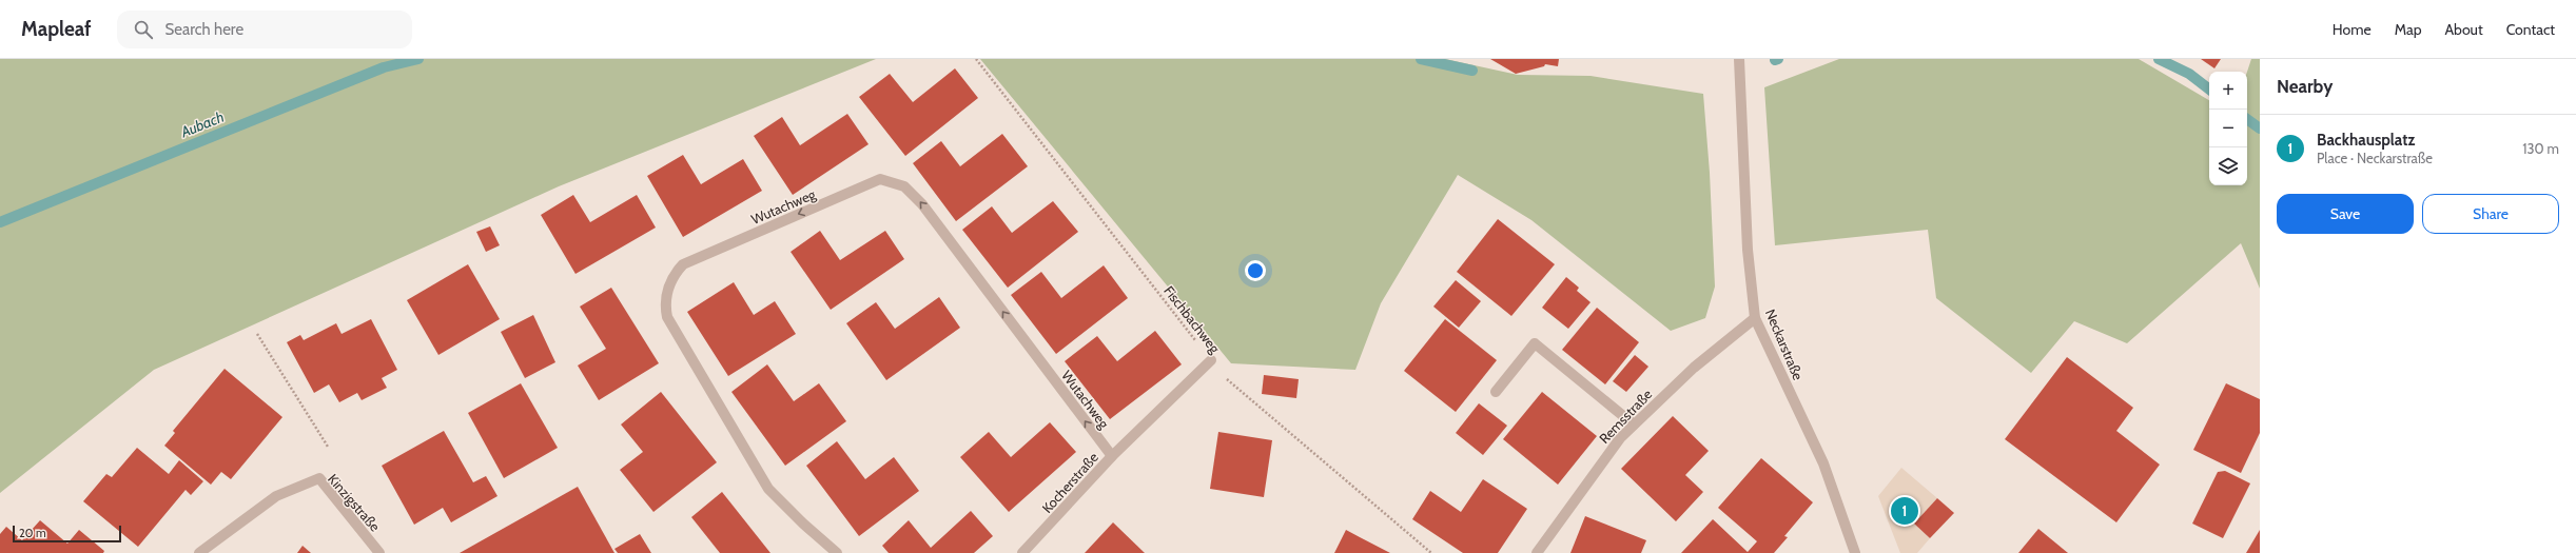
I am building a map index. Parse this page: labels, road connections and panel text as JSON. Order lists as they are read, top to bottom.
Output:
{
  "streets": {
    "street": [
      "Wutachweg",
      "Neckarstraße",
      "Remsstraße",
      "Kocherstraße",
      "Kinzigstraße"
    ],
    "path": ["Fischbachweg"]
  },
  "crossings": [
    ["Wutachweg", "Kocherstraße"],
    ["Fischbachweg", "Kocherstraße"],
    ["Neckarstraße", "Remsstraße"]
  ],
  "water": ["Aubach"],
  "scale_bar": "20 m",
  "page": {
    "header": "Mapleaf",
    "search": "Search here",
    "nav": [
      "Home",
      "Map",
      "About",
      "Contact"
    ],
    "heading": "Nearby",
    "map_buttons": ["+", "−"],
    "list": [
      {
        "mark": "1",
        "name": "Backhausplatz",
        "note": "Place · Neckarstraße",
        "value": "130 m"
      }
    ],
    "buttons": ["Save", "Share"],
    "pins": "1",
    "scale": "20 m"
  }
}
